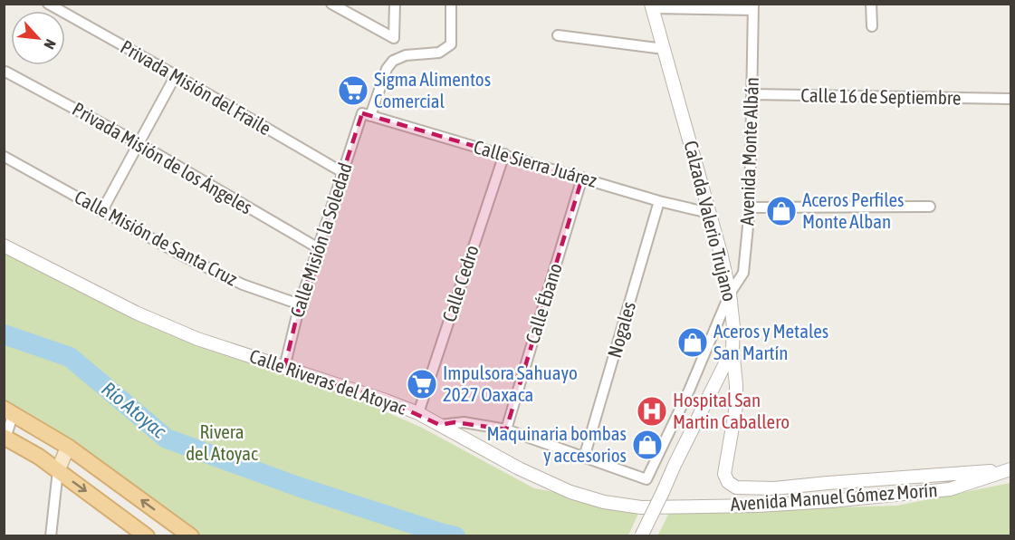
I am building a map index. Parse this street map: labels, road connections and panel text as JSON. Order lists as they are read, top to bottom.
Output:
{
  "streets": {
    "street": [
      "Privada Misión del Fraile",
      "Calle 16 de Septiembre",
      "Avenida Monte Albán",
      "Privada Misión de los Ángeles",
      "Calle Sierra Juárez",
      "Calzada Valerio Trujano",
      "Calle Misión de Santa Cruz",
      "Calle Misión la Soledad",
      "Calle Cedro",
      "Calle Ébano",
      "Nogales",
      "Calle Riveras del Atoyac",
      "Avenida Manuel Gómez Morín"
    ]
  },
  "crossings": [
    ["Privada Misión del Fraile", "Calle Misión la Soledad"],
    ["Calle 16 de Septiembre", "Avenida Monte Albán"],
    ["Avenida Monte Albán", "Calzada Valerio Trujano"],
    ["Avenida Monte Albán", "Nogales"],
    ["Privada Misión de los Ángeles", "Calle Misión la Soledad"],
    ["Calle Sierra Juárez", "Calzada Valerio Trujano"],
    ["Calle Sierra Juárez", "Calle Misión la Soledad"],
    ["Calle Sierra Juárez", "Calle Cedro"],
    ["Calle Sierra Juárez", "Calle Ébano"],
    ["Calle Sierra Juárez", "Nogales"],
    ["Calle Misión de Santa Cruz", "Calle Misión la Soledad"],
    ["Calle Misión la Soledad", "Calle Riveras del Atoyac"],
    ["Calle Cedro", "Calle Riveras del Atoyac"],
    ["Calle Riveras del Atoyac", "Avenida Manuel Gómez Morín"]
  ],
  "water": ["Río Atoyac"],
  "parks": ["Rivera del Atoyac"],
  "places": {
    "supermarket": ["Sigma Alimentos Comercial", "Impulsora Sahuayo 2027 Oaxaca"],
    "shop": ["Aceros Perfiles Monte Alban", "Aceros y Metales San Martín", "Maquinaria bombas y accesorios"],
    "hospital": ["Hospital San Martin Caballero"]
  },
  "north": "bottom right"
}
